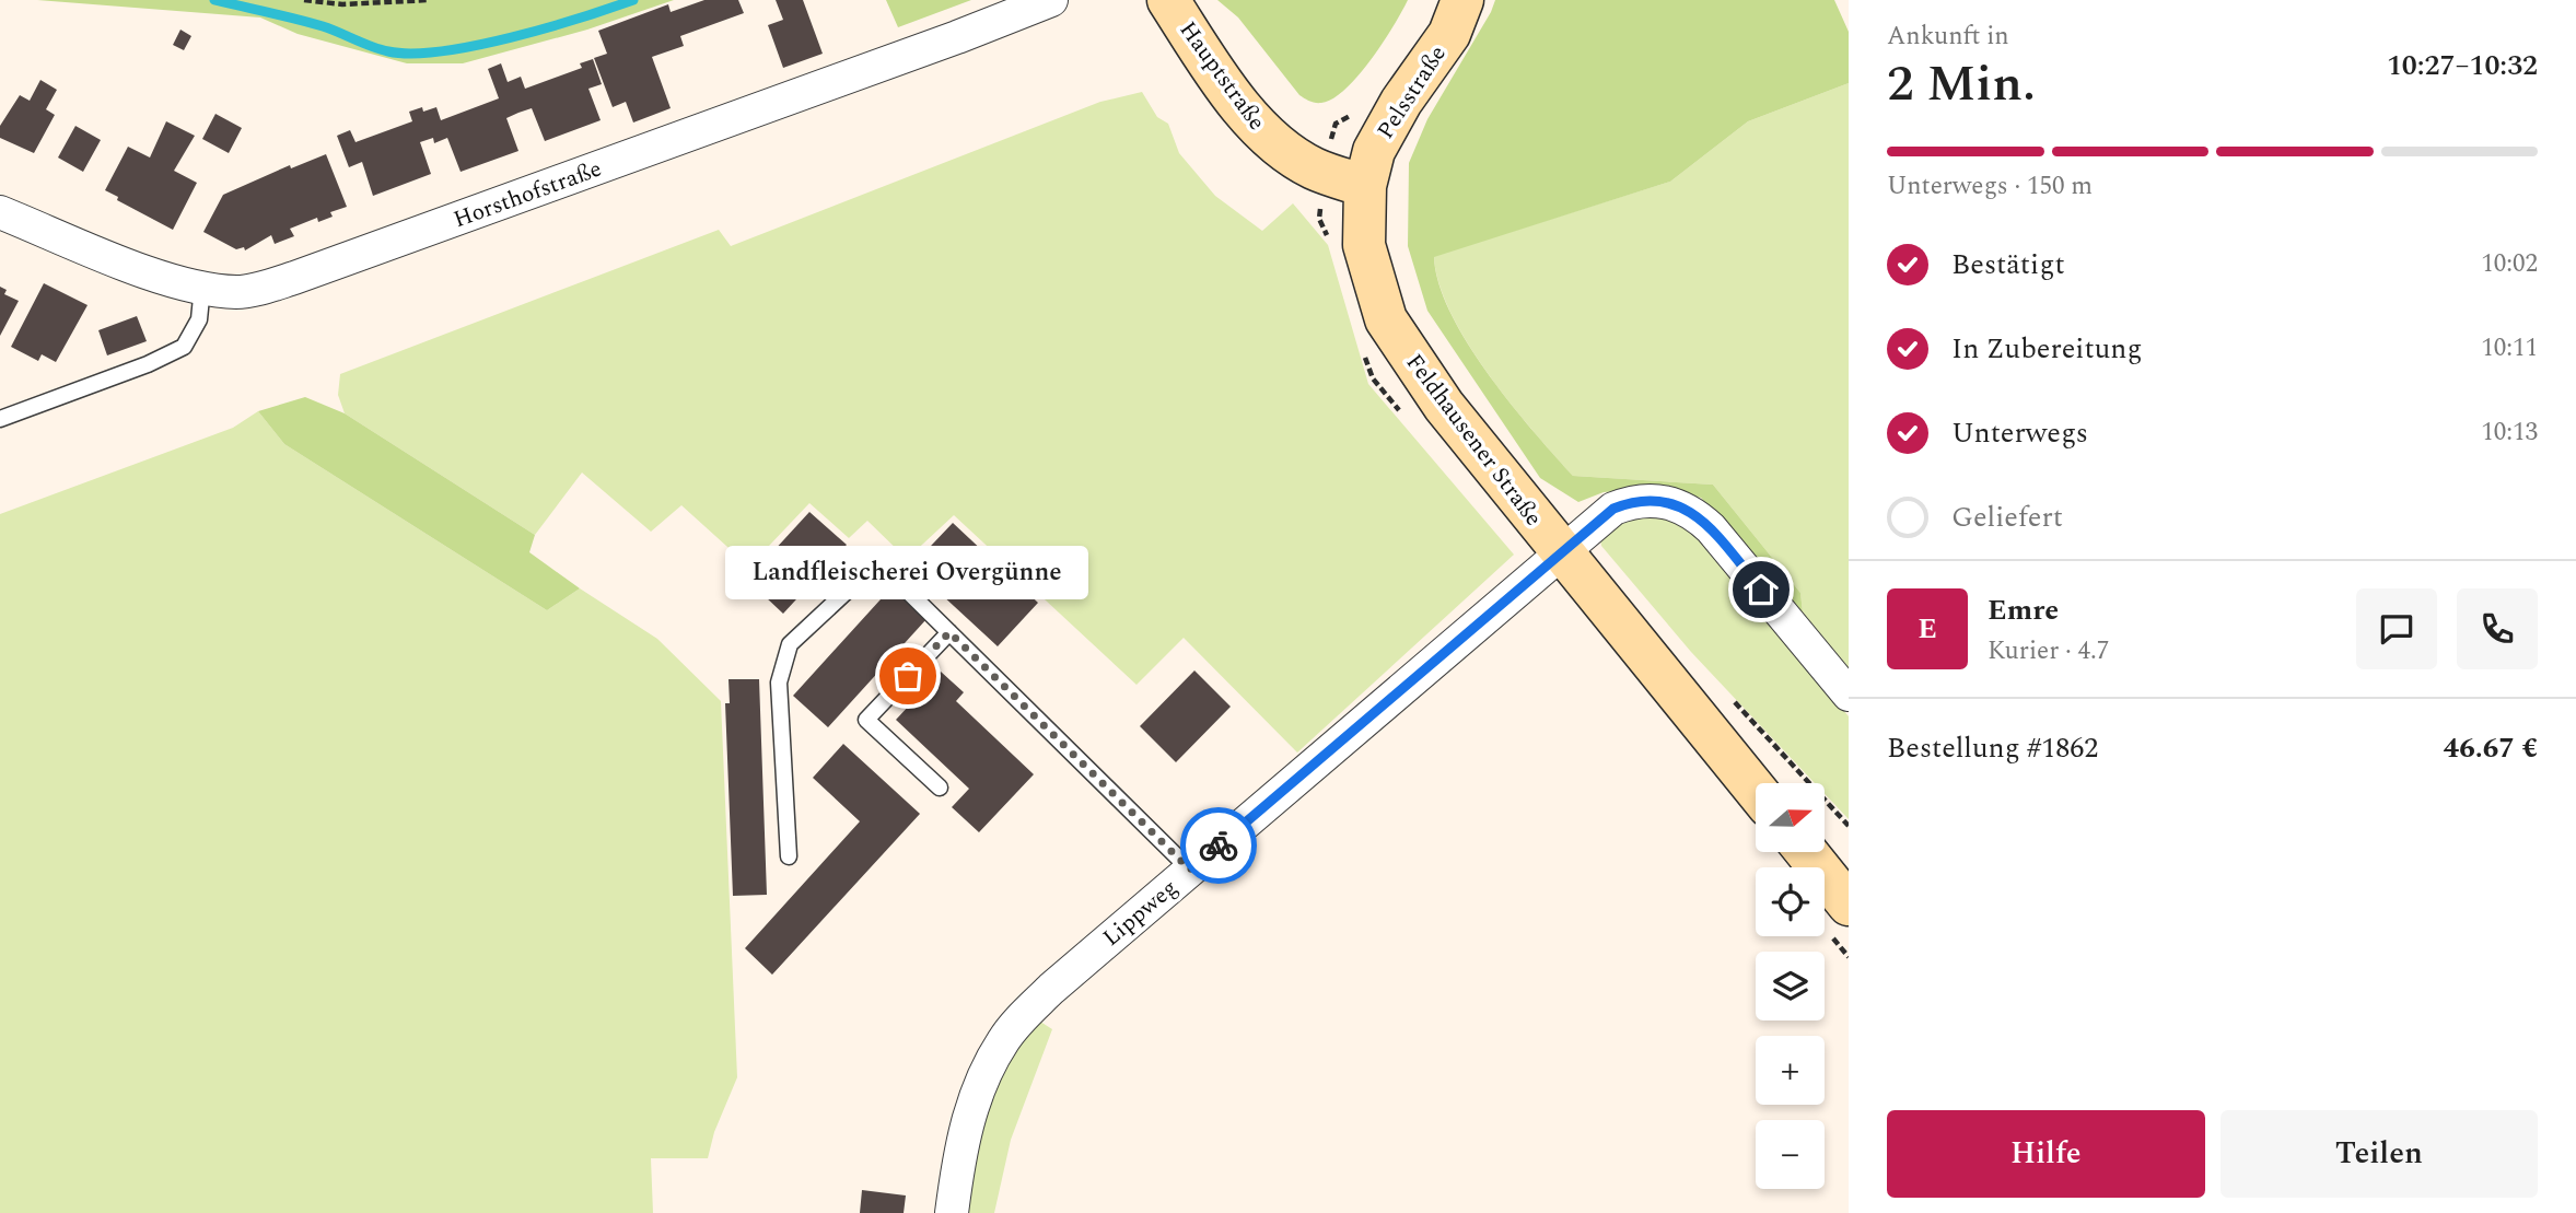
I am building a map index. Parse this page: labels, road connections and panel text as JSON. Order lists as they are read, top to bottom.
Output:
{
  "streets": {
    "main road": ["Hauptstraße", "Pelsstraße", "Feldhausener Straße"],
    "street": ["Horsthofstraße", "Lippweg"]
  },
  "crossings": [
    ["Hauptstraße", "Pelsstraße"],
    ["Hauptstraße", "Feldhausener Straße"],
    ["Pelsstraße", "Feldhausener Straße"],
    ["Feldhausener Straße", "Lippweg"]
  ],
  "places": ["Landfleischerei Overgünne"],
  "north": "right",
  "page": {
    "heading": ["2 Min.", "Ankunft in", "10:27–10:32"],
    "panel": [
      "Emre",
      "Kurier · 4.7",
      "Bestellung #1862",
      "46.67 €"
    ],
    "bar": "Unterwegs · 150 m",
    "list": [
      ["Bestätigt", "10:02"],
      ["In Zubereitung", "10:11"],
      ["Unterwegs", "10:13"],
      "Geliefert"
    ],
    "bubble": "Landfleischerei Overgünne",
    "round": "E",
    "map_buttons": ["+", "−"],
    "buttons": ["Hilfe", "Teilen"]
  }
}
